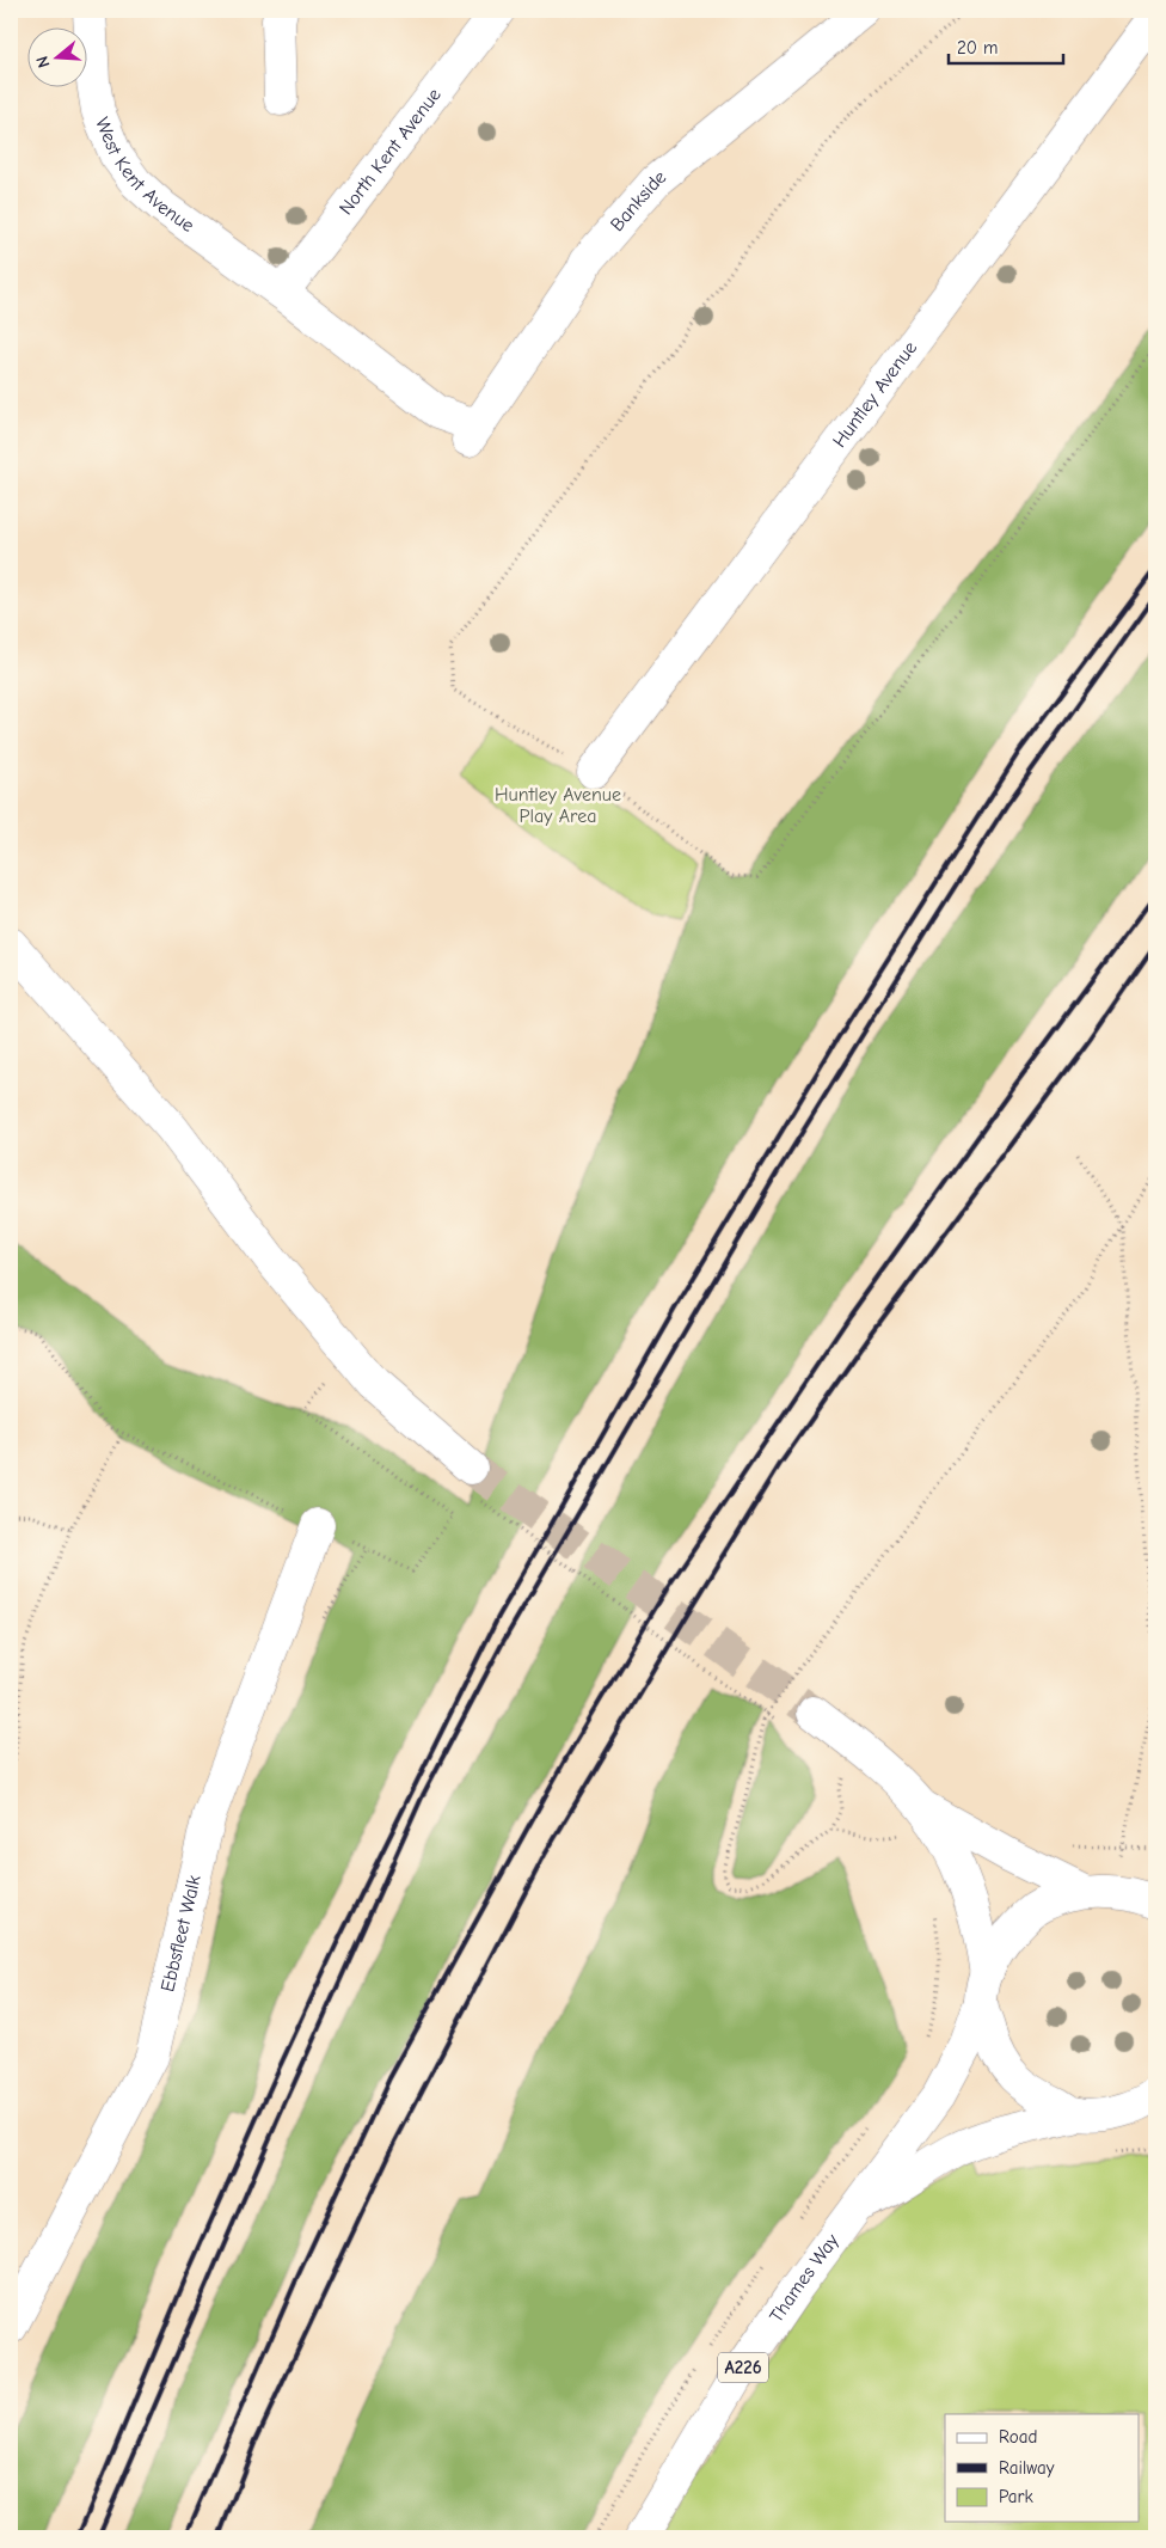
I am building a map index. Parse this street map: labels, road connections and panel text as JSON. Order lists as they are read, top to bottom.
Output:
{
  "streets": {
    "street": [
      "North Kent Avenue",
      "West Kent Avenue",
      "Bankside",
      "Huntley Avenue",
      "Ebbsfleet Walk",
      "Thames Way",
      "A226"
    ]
  },
  "crossings": [
    ["North Kent Avenue", "West Kent Avenue"],
    ["West Kent Avenue", "Bankside"]
  ],
  "parks": ["Huntley Avenue Play Area"],
  "legend": ["Road", "Railway", "Park"],
  "scale_bar": "20 m",
  "north": "left"
}
